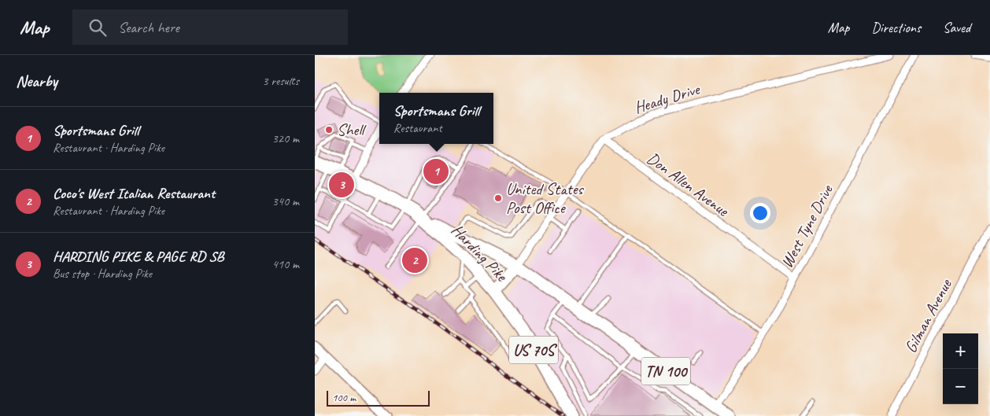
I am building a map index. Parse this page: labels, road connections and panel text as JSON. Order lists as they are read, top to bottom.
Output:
{
  "streets": {
    "main road": ["Harding Pike", "US 70S", "TN 100"],
    "street": [
      "Heady Drive",
      "Don Allen Avenue",
      "West Tyne Drive",
      "Gilman Avenue"
    ]
  },
  "crossings": [
    ["Heady Drive", "Don Allen Avenue"],
    ["Heady Drive", "TN 100"],
    ["Don Allen Avenue", "West Tyne Drive"],
    ["West Tyne Drive", "TN 100"],
    ["Harding Pike", "TN 100"]
  ],
  "places": ["Shell", "United States Post Office"],
  "scale_bar": "100 m",
  "page": {
    "header": "Map",
    "search": "Search here",
    "nav": ["Map", "Directions", "Saved"],
    "heading": ["Nearby", "3 results"],
    "popup": ["Sportsmans Grill", "Restaurant"],
    "list": [
      {
        "mark": "1",
        "name": "Sportsmans Grill",
        "note": "Restaurant · Harding Pike",
        "value": "320 m"
      },
      {
        "mark": "2",
        "name": "Coco's West Italian Restaurant",
        "note": "Restaurant · Harding Pike",
        "value": "340 m"
      },
      {
        "mark": "3",
        "name": "HARDING PIKE & PAGE RD SB",
        "note": "Bus stop · Harding Pike",
        "value": "410 m"
      }
    ],
    "pins": ["1", "3", "2"],
    "map_buttons": ["+", "−"],
    "scale": "100 m"
  }
}
